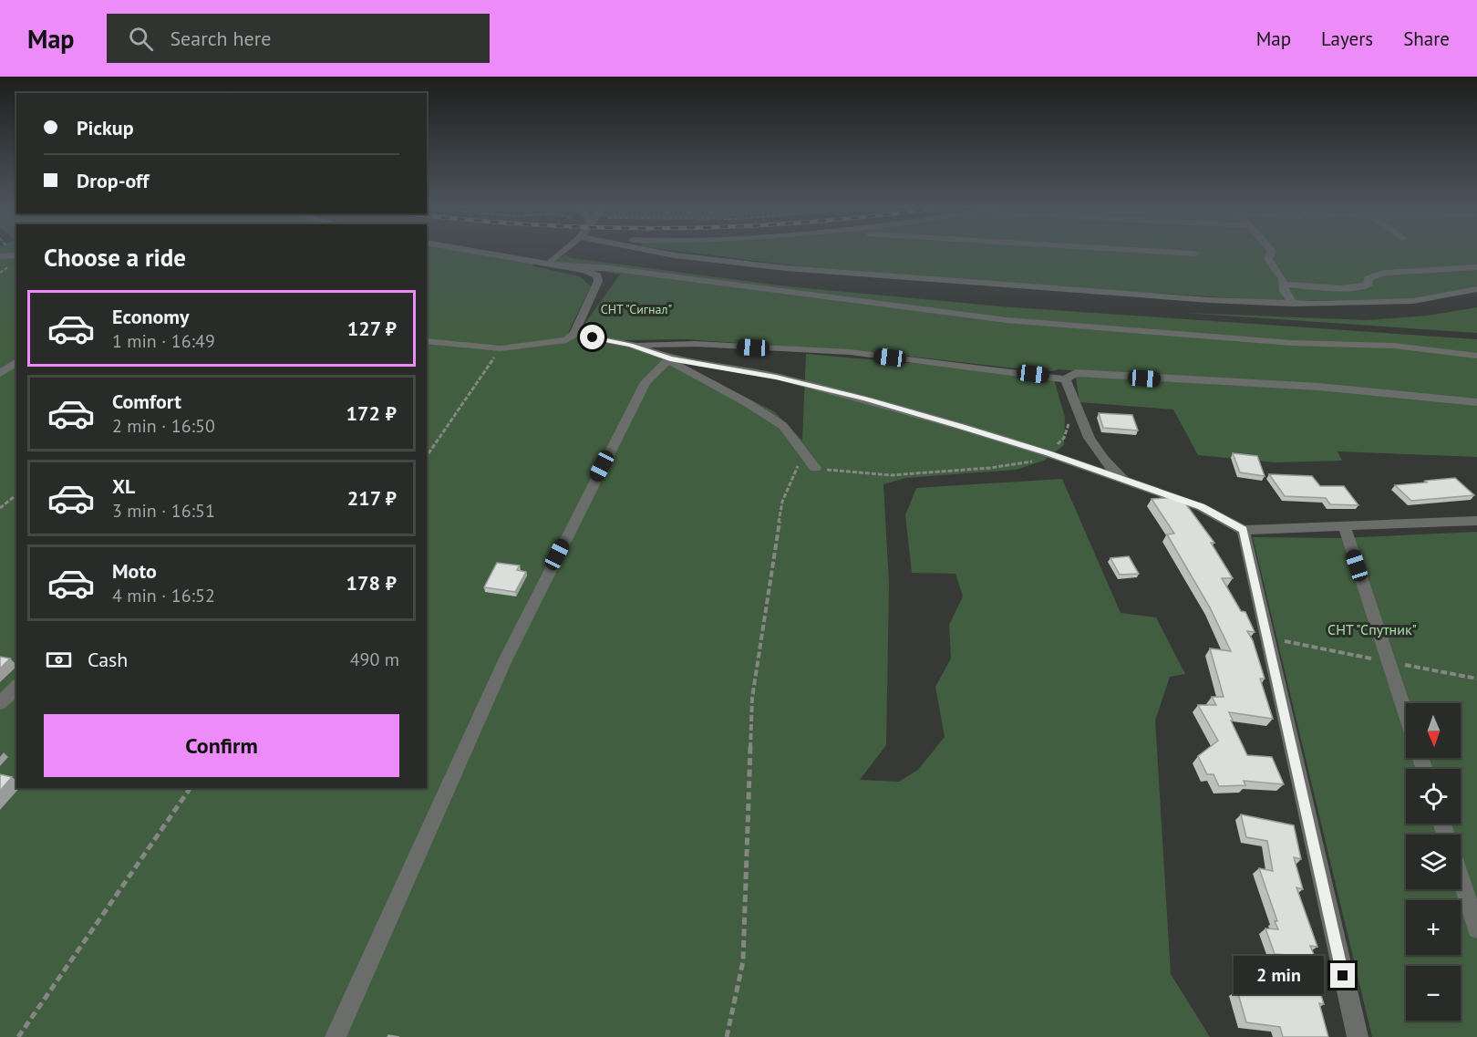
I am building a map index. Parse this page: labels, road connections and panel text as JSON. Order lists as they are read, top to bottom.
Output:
{
  "parks": ["СНТ \"Сигнал\"", "СНТ \"Спутник\""],
  "north": "bottom",
  "page": {
    "header": "Map",
    "search": "Search here",
    "nav": ["Map", "Layers", "Share"],
    "banner": ["Pickup", "Drop-off"],
    "heading": "Choose a ride",
    "list": [
      {
        "name": "Economy",
        "note": "1 min · 16:49",
        "value": "127 ₽"
      },
      {
        "name": "Comfort",
        "note": "2 min · 16:50",
        "value": "172 ₽"
      },
      {
        "name": "XL",
        "note": "3 min · 16:51",
        "value": "217 ₽"
      },
      {
        "name": "Moto",
        "note": "4 min · 16:52",
        "value": "178 ₽"
      }
    ],
    "pay": ["Cash", "490 m"],
    "map_buttons": ["+", "−"],
    "buttons": "Confirm",
    "bubble": "2 min"
  }
}
